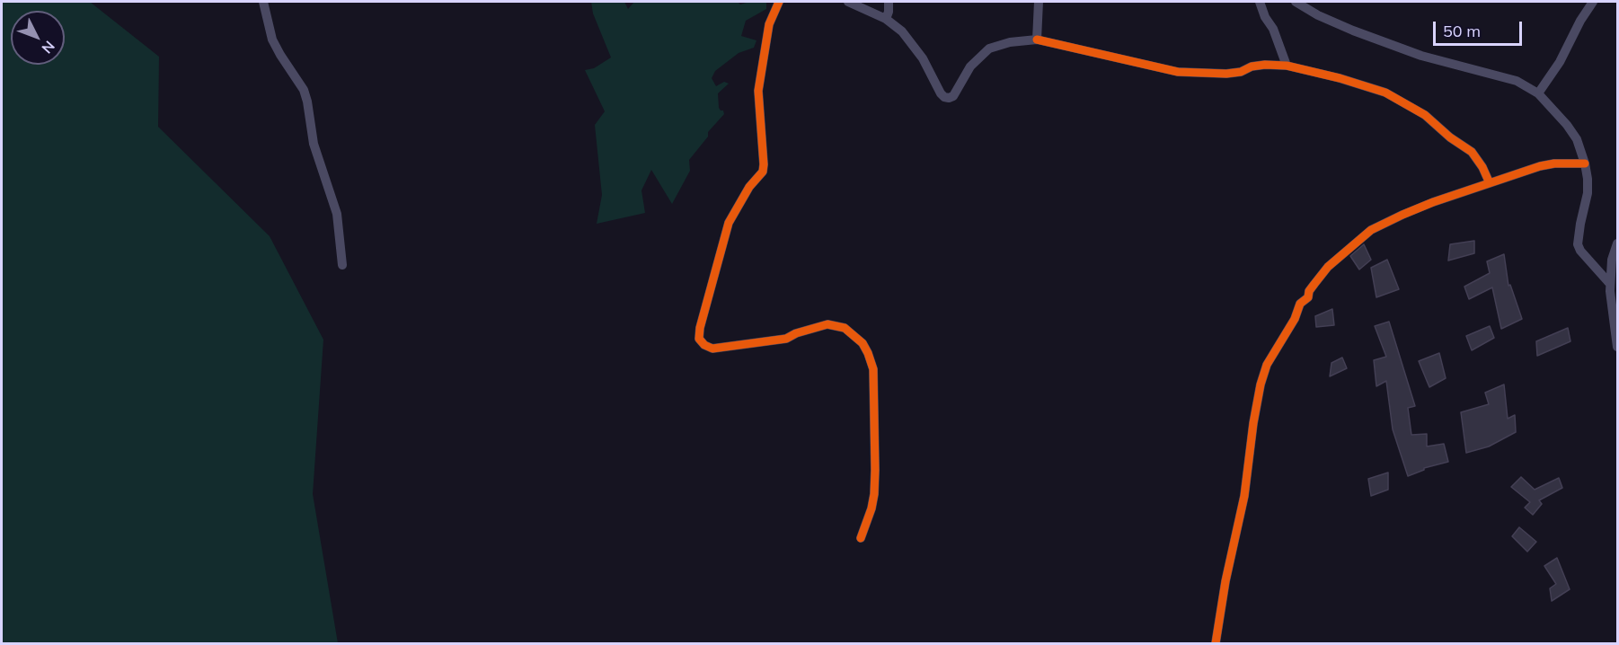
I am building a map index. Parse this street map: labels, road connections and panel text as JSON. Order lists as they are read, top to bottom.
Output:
{
  "scale_bar": "50 m",
  "north": "bottom right"
}
